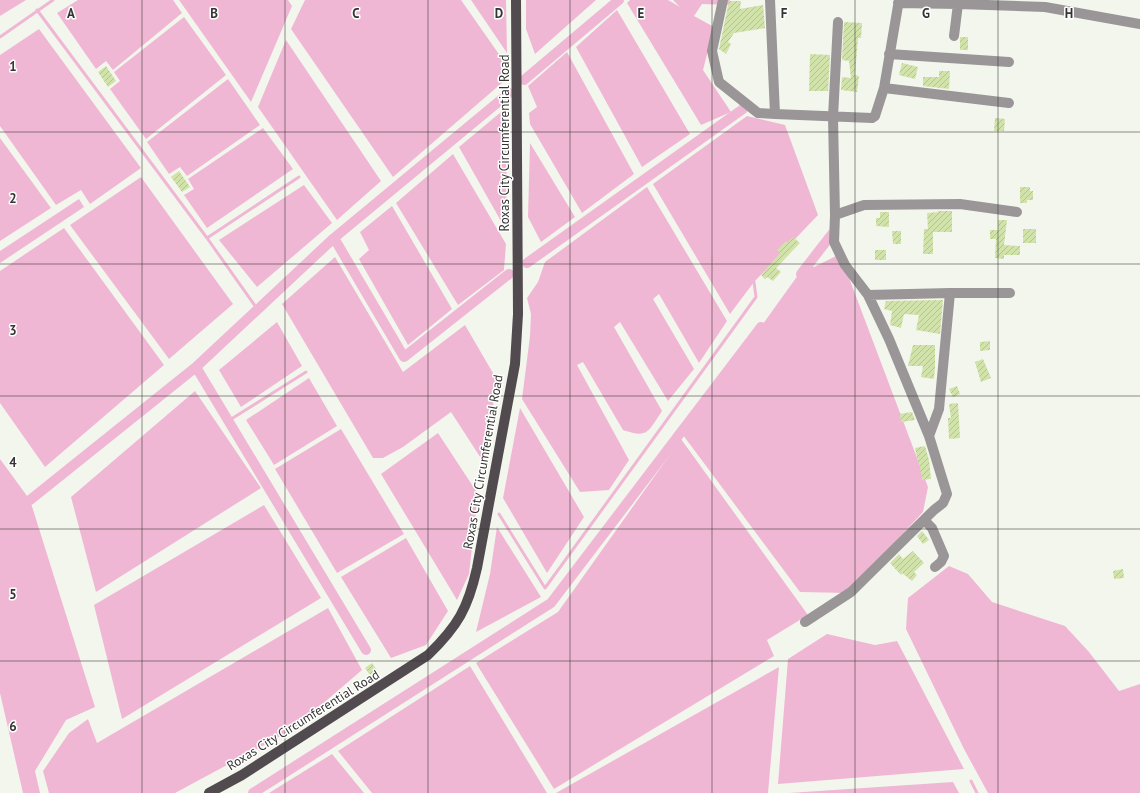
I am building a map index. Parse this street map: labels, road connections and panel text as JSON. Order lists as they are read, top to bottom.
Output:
{
  "streets": {
    "main road": ["Roxas City Circumferential Road"]
  },
  "grid": {
    "columns": [
      "A",
      "B",
      "C",
      "D",
      "E",
      "F",
      "G",
      "H"
    ],
    "rows": [
      "1",
      "2",
      "3",
      "4",
      "5",
      "6"
    ]
  }
}
